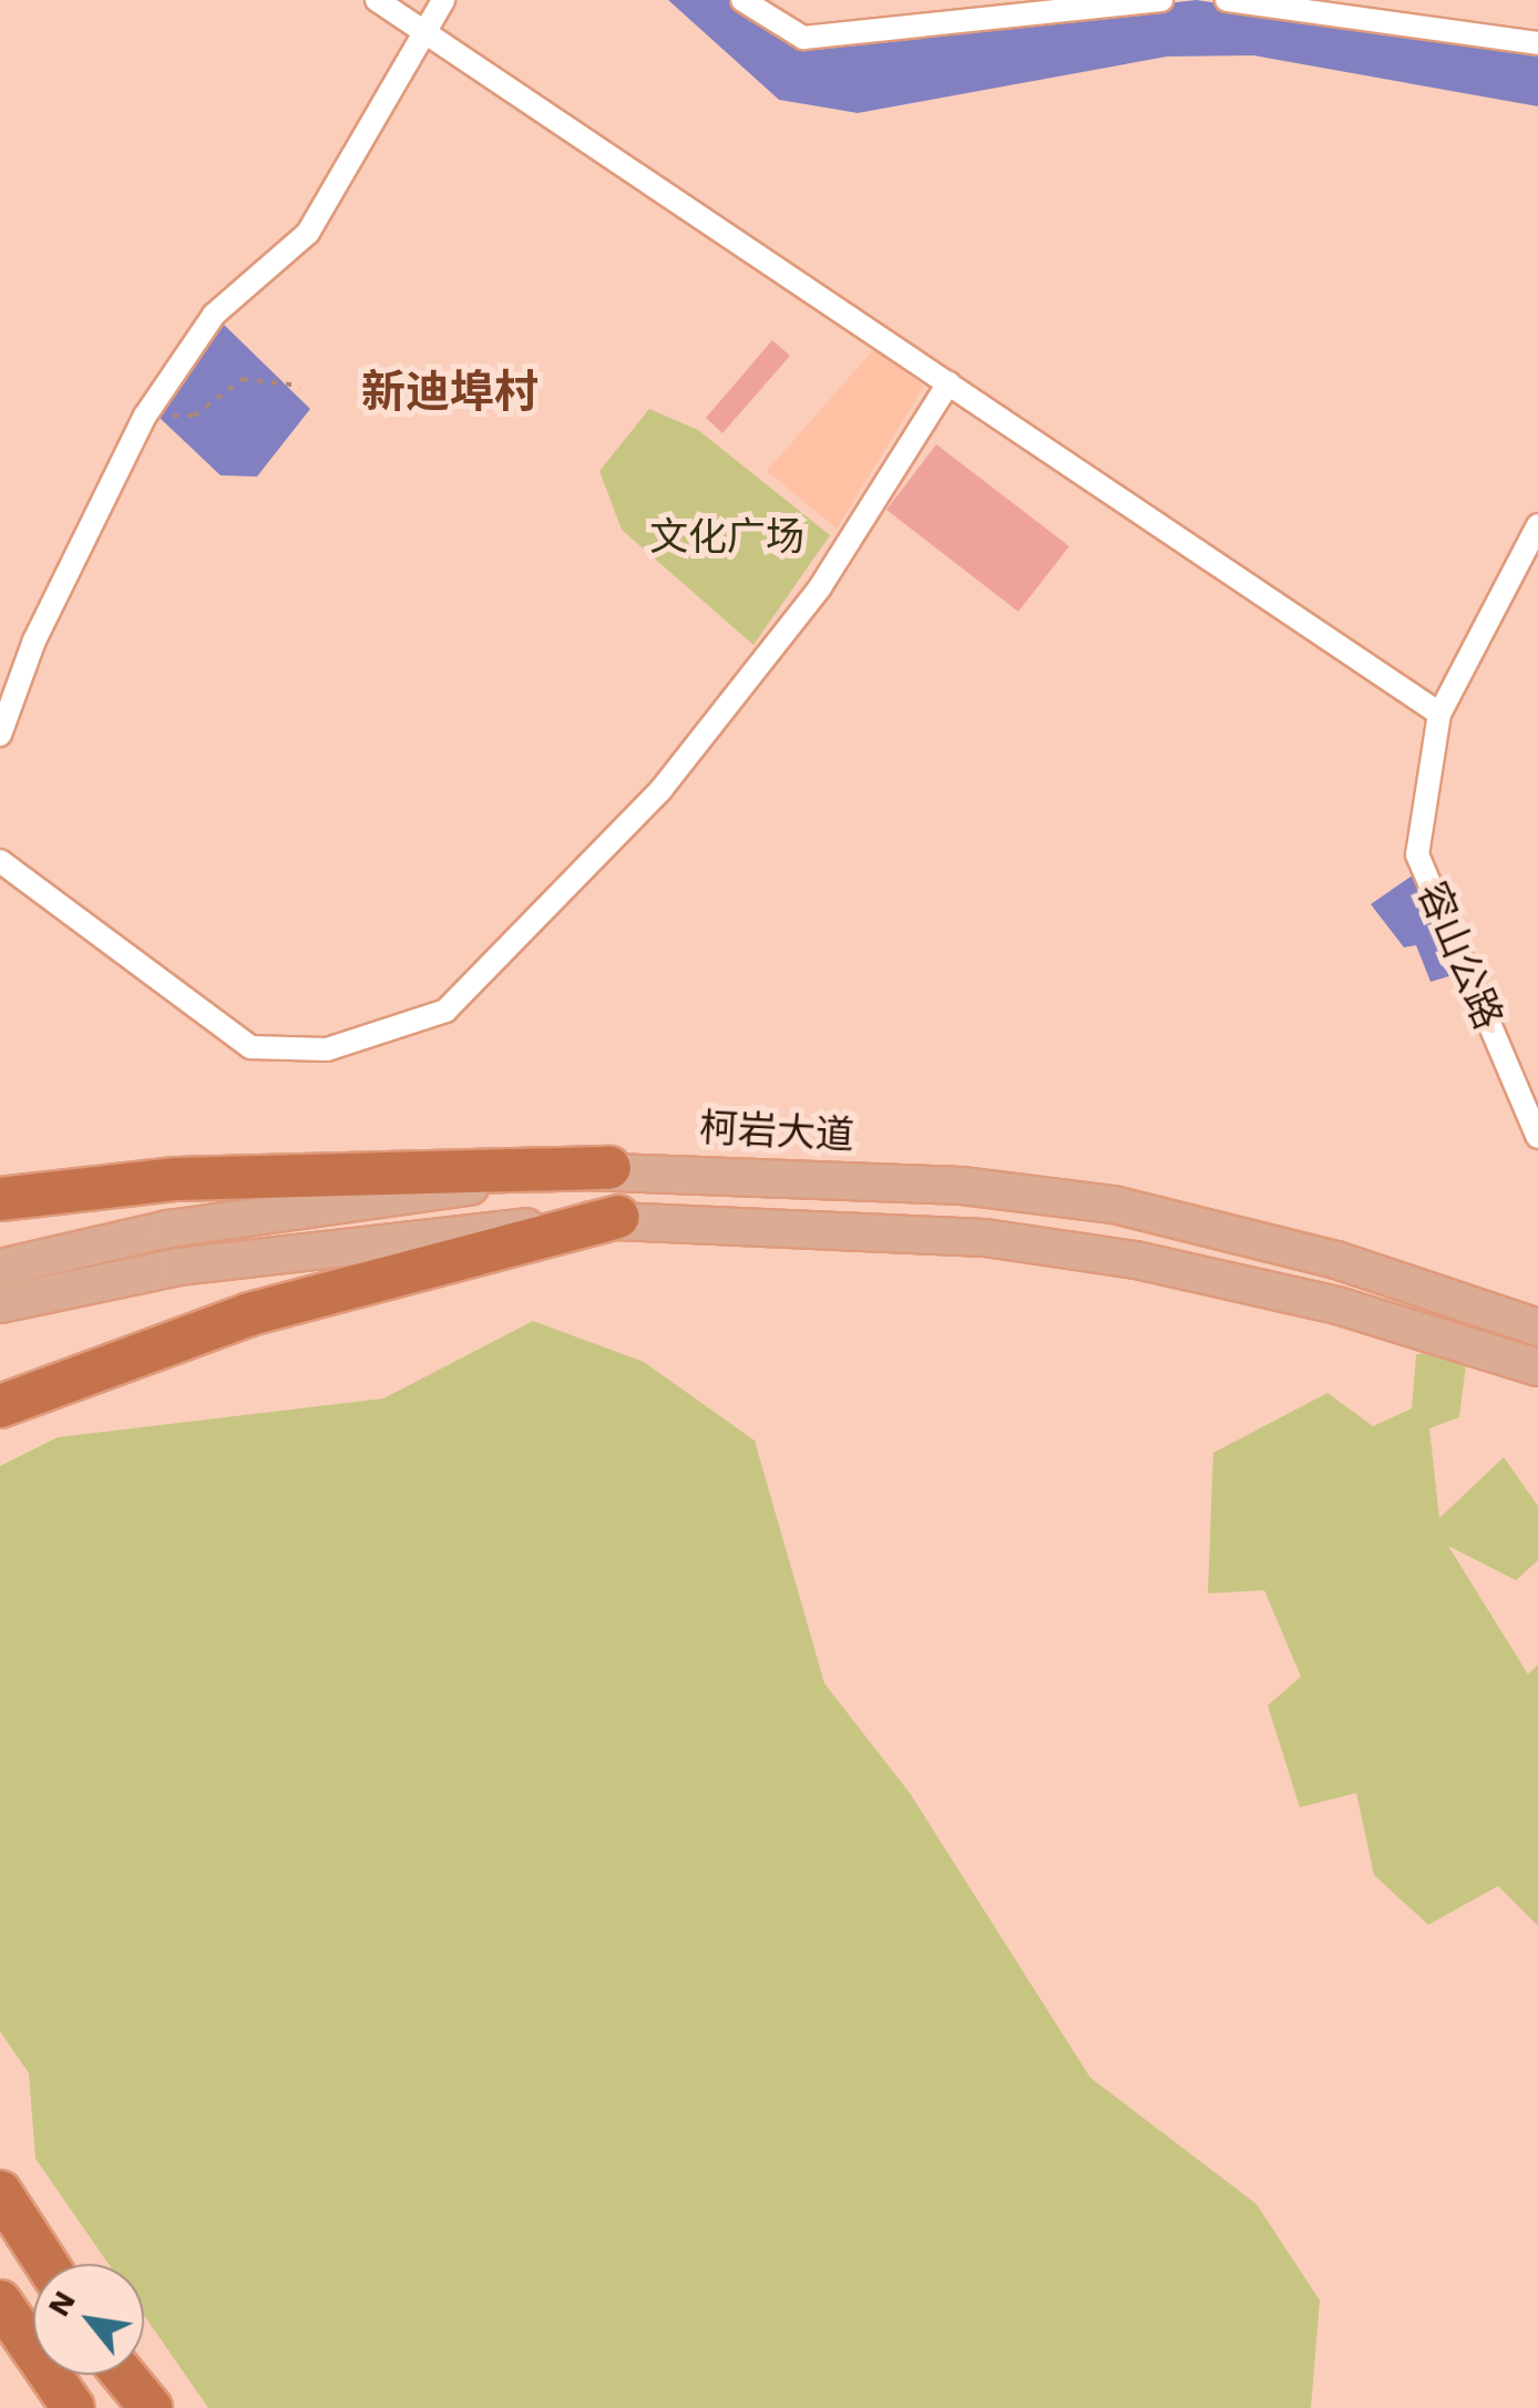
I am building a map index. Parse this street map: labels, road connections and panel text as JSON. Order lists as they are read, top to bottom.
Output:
{
  "streets": {
    "main road": ["柯岩大道"],
    "street": ["容山公路"]
  },
  "districts": ["新迪埠村"],
  "parks": ["文化广场"],
  "north": "top left"
}
